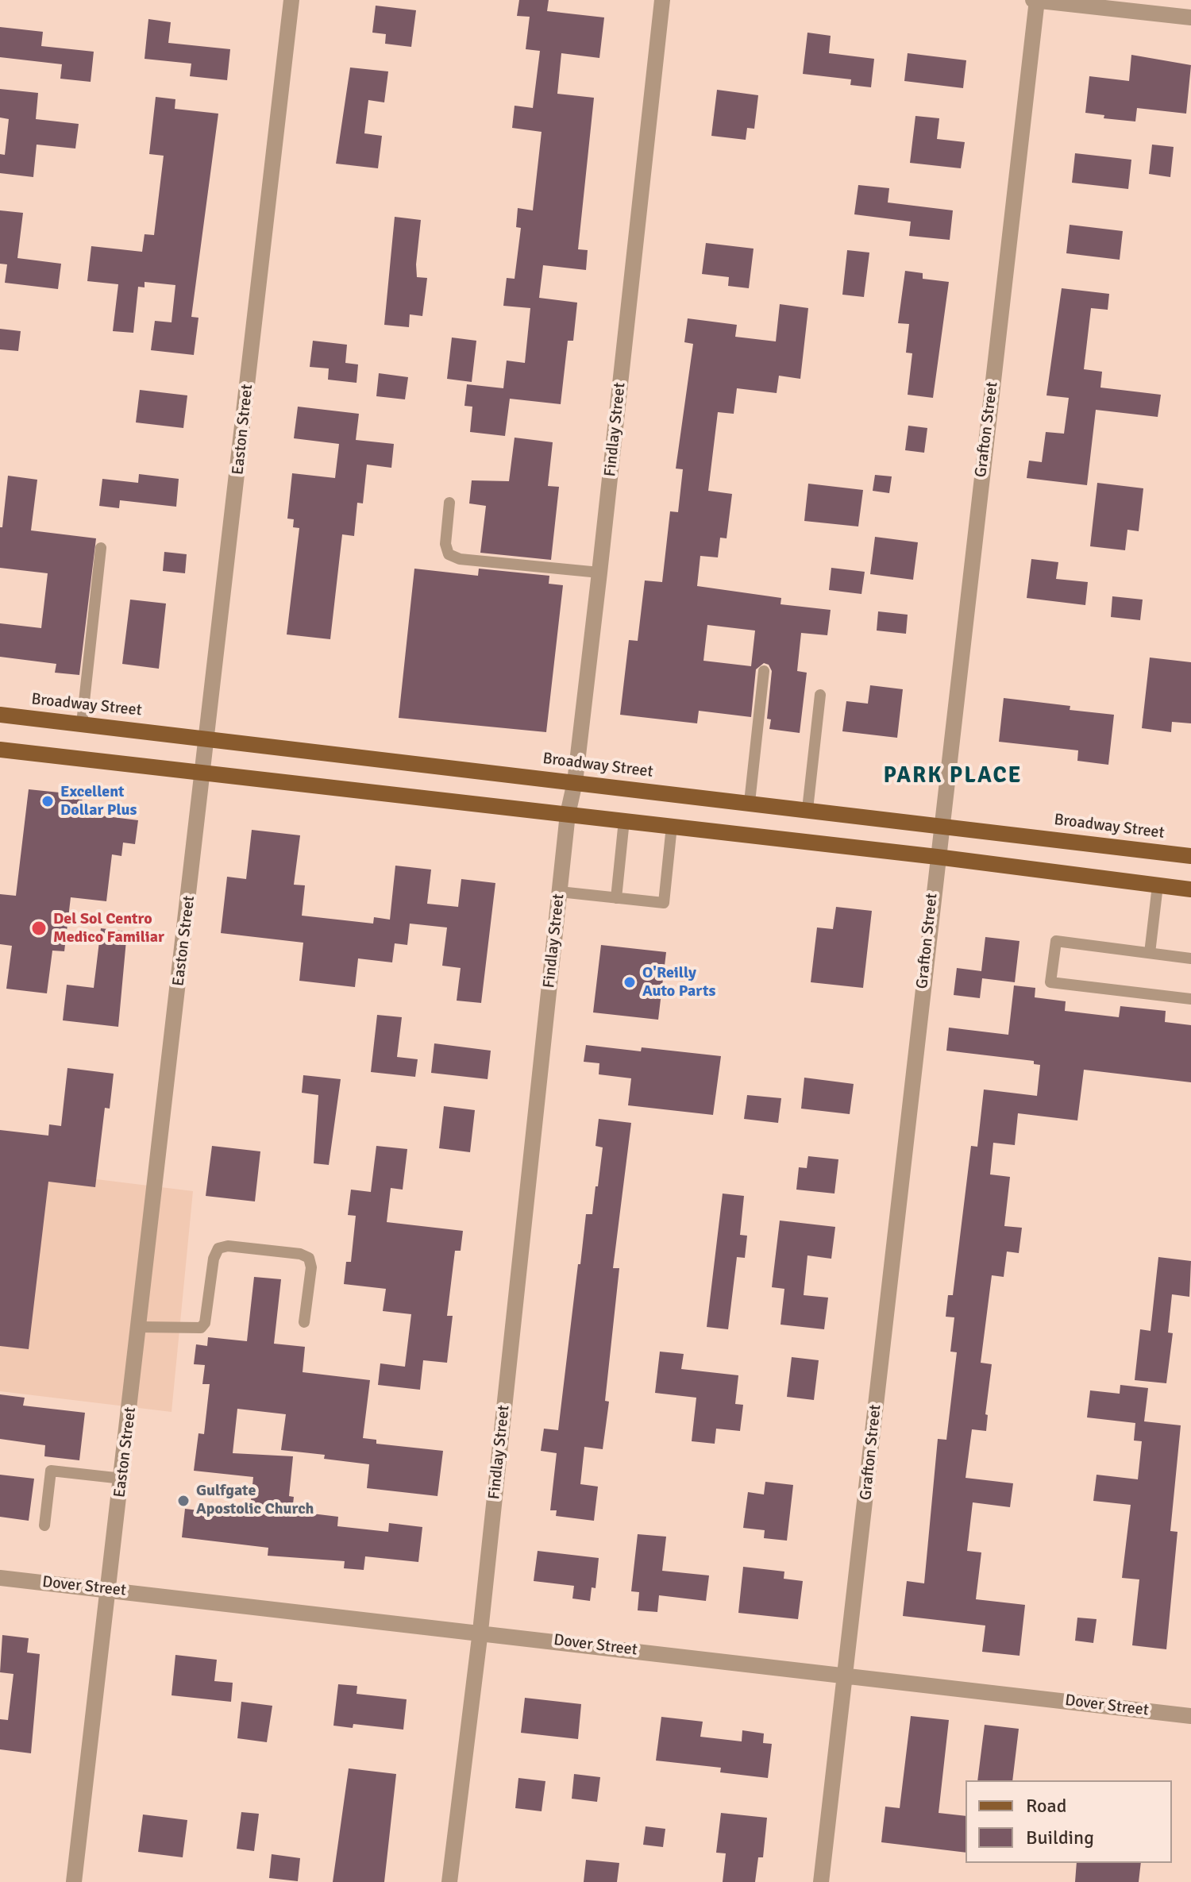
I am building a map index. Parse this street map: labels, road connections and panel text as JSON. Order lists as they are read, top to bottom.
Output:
{
  "streets": {
    "main road": ["Broadway Street"],
    "street": [
      "Easton Street",
      "Findlay Street",
      "Grafton Street",
      "Dover Street"
    ]
  },
  "crossings": [
    ["Easton Street", "Broadway Street"],
    ["Easton Street", "Dover Street"],
    ["Findlay Street", "Broadway Street"],
    ["Findlay Street", "Dover Street"],
    ["Grafton Street", "Broadway Street"],
    ["Grafton Street", "Dover Street"]
  ],
  "districts": ["PARK PLACE"],
  "places": [
    "Excellent Dollar Plus",
    "Del Sol Centro Medico Familiar",
    "O'Reilly Auto Parts",
    "Gulfgate Apostolic Church"
  ],
  "legend": ["Road", "Building"]
}
